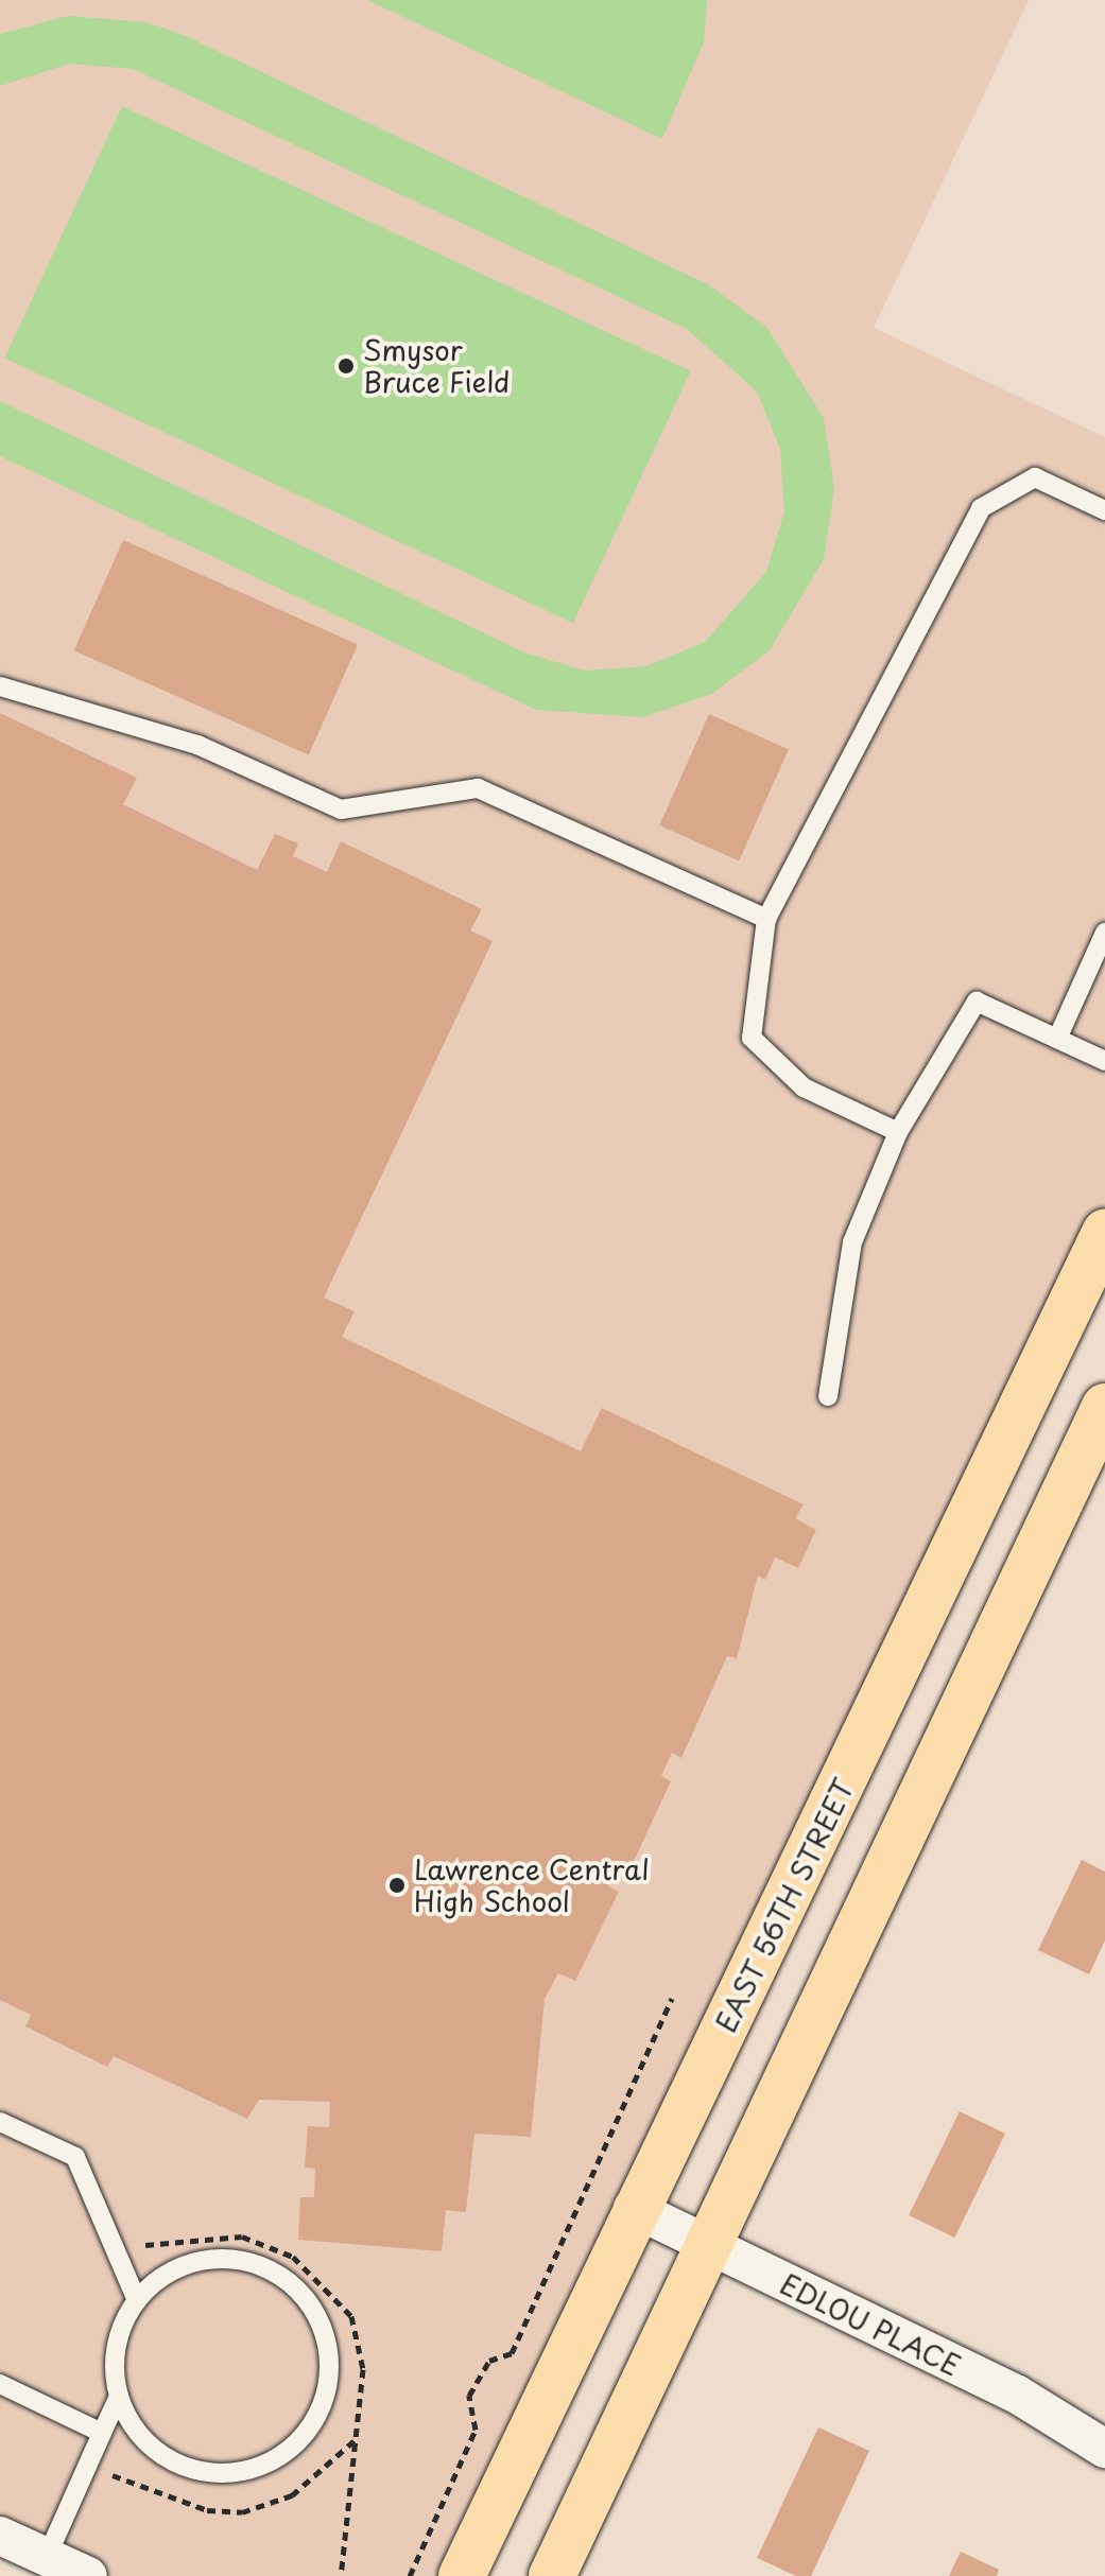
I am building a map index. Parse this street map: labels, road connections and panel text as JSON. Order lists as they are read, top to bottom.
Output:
{
  "streets": {
    "main road": ["EAST 56TH STREET"],
    "street": ["EDLOU PLACE"]
  },
  "crossings": [
    ["EAST 56TH STREET", "EDLOU PLACE"]
  ],
  "places": ["Smysor Bruce Field", "Lawrence Central High School"]
}
